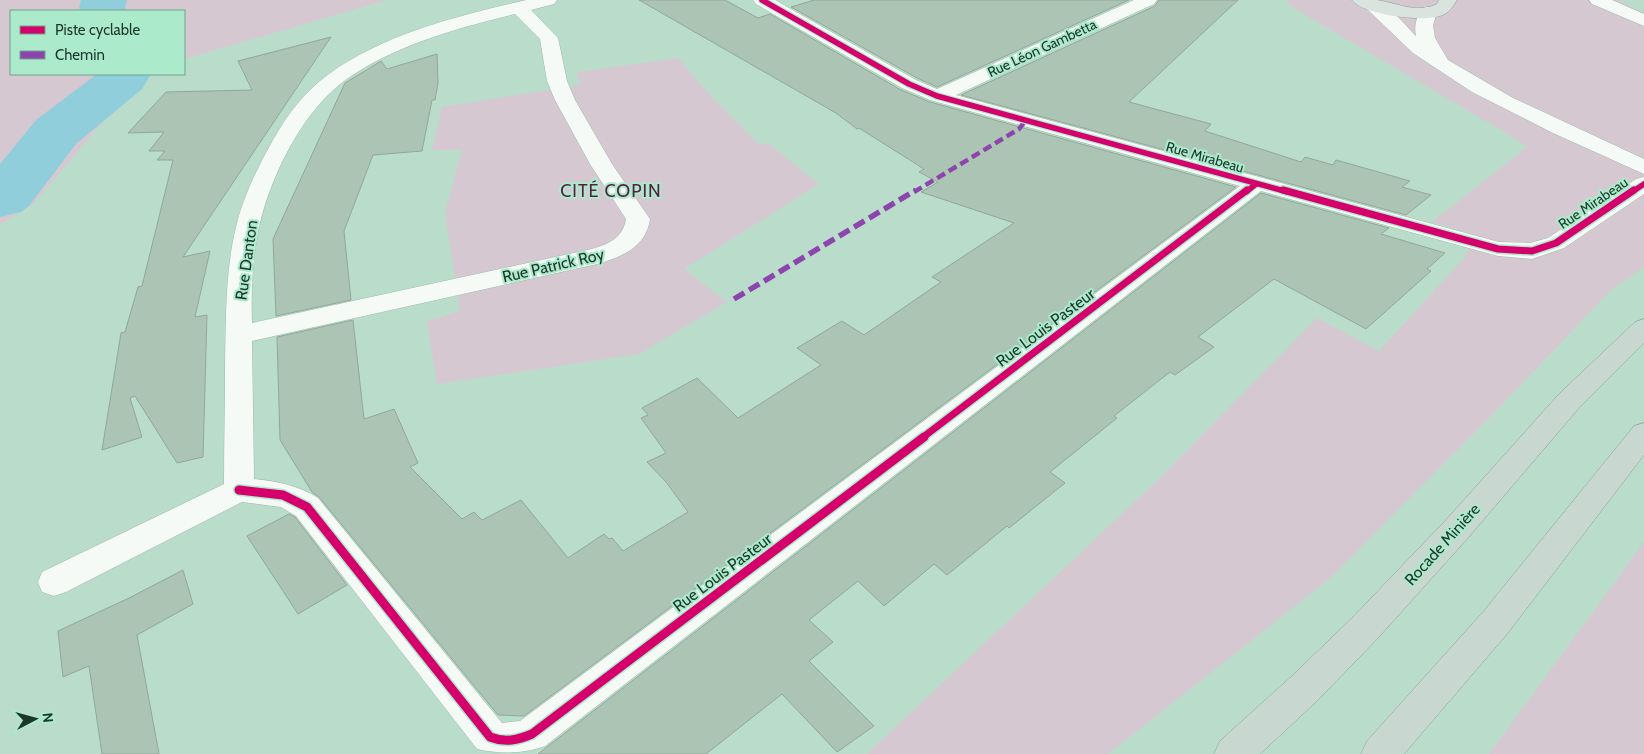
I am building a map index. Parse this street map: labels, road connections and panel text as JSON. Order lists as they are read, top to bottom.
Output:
{
  "streets": {
    "highway": ["Rocade Minière"],
    "street": [
      "Rue Léon Gambetta",
      "Rue Mirabeau",
      "Rue Danton",
      "Rue Patrick Roy",
      "Rue Louis Pasteur"
    ]
  },
  "crossings": [
    ["Rue Léon Gambetta", "Rue Mirabeau"],
    ["Rue Mirabeau", "Rue Louis Pasteur"],
    ["Rue Danton", "Rue Patrick Roy"],
    ["Rue Danton", "Rue Louis Pasteur"]
  ],
  "districts": ["CITÉ COPIN"],
  "legend": ["Piste cyclable", "Chemin"],
  "north": "right"
}
